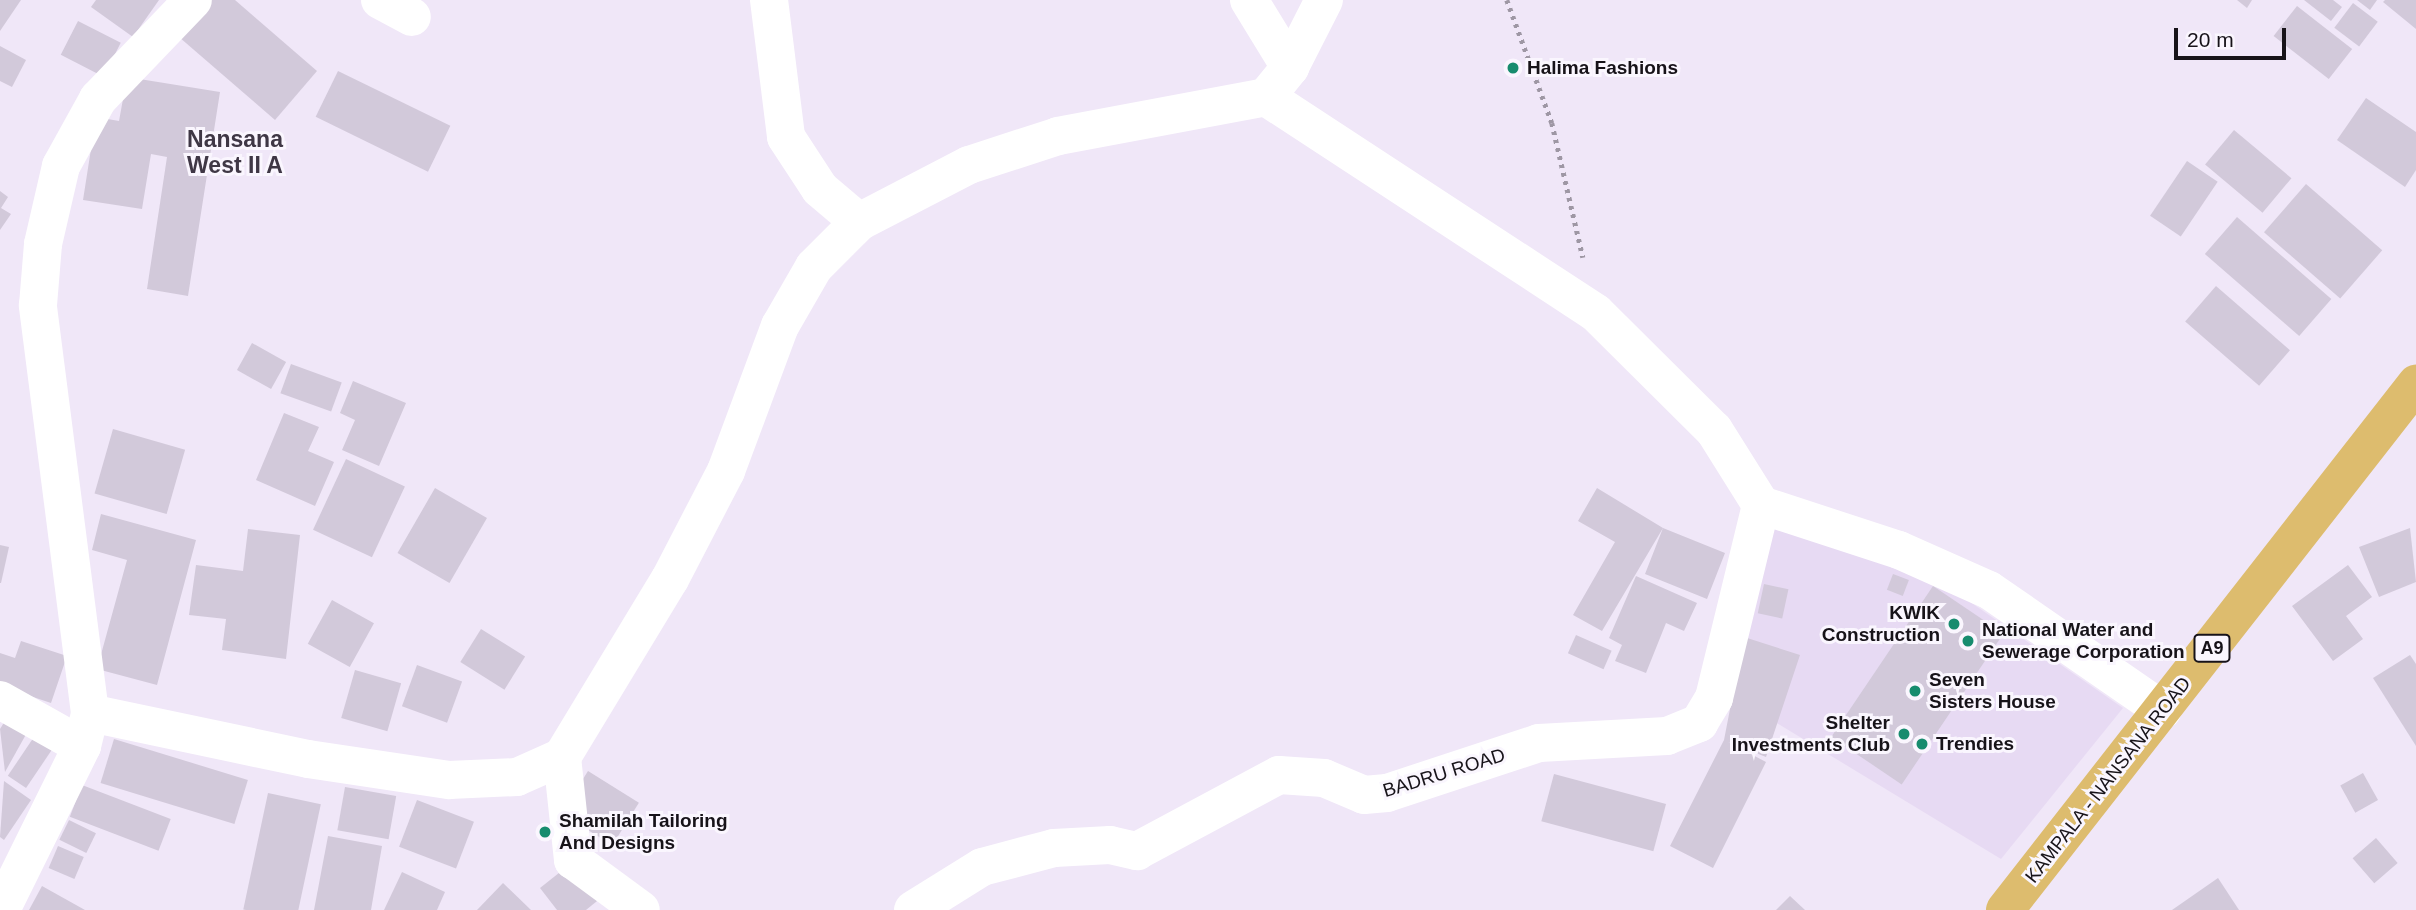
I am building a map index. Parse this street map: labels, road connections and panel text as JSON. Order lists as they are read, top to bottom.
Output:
{
  "streets": {
    "main road": ["A9", "KAMPALA - NANSANA ROAD"],
    "street": ["BADRU ROAD"]
  },
  "districts": ["Nansana West II A"],
  "places": [
    "Halima Fashions",
    "KWIK Construction",
    "National Water and Sewerage Corporation",
    "Seven Sisters House",
    "Shelter Investments Club",
    "Trendies",
    "Shamilah Tailoring And Designs"
  ],
  "scale_bar": "20 m"
}
